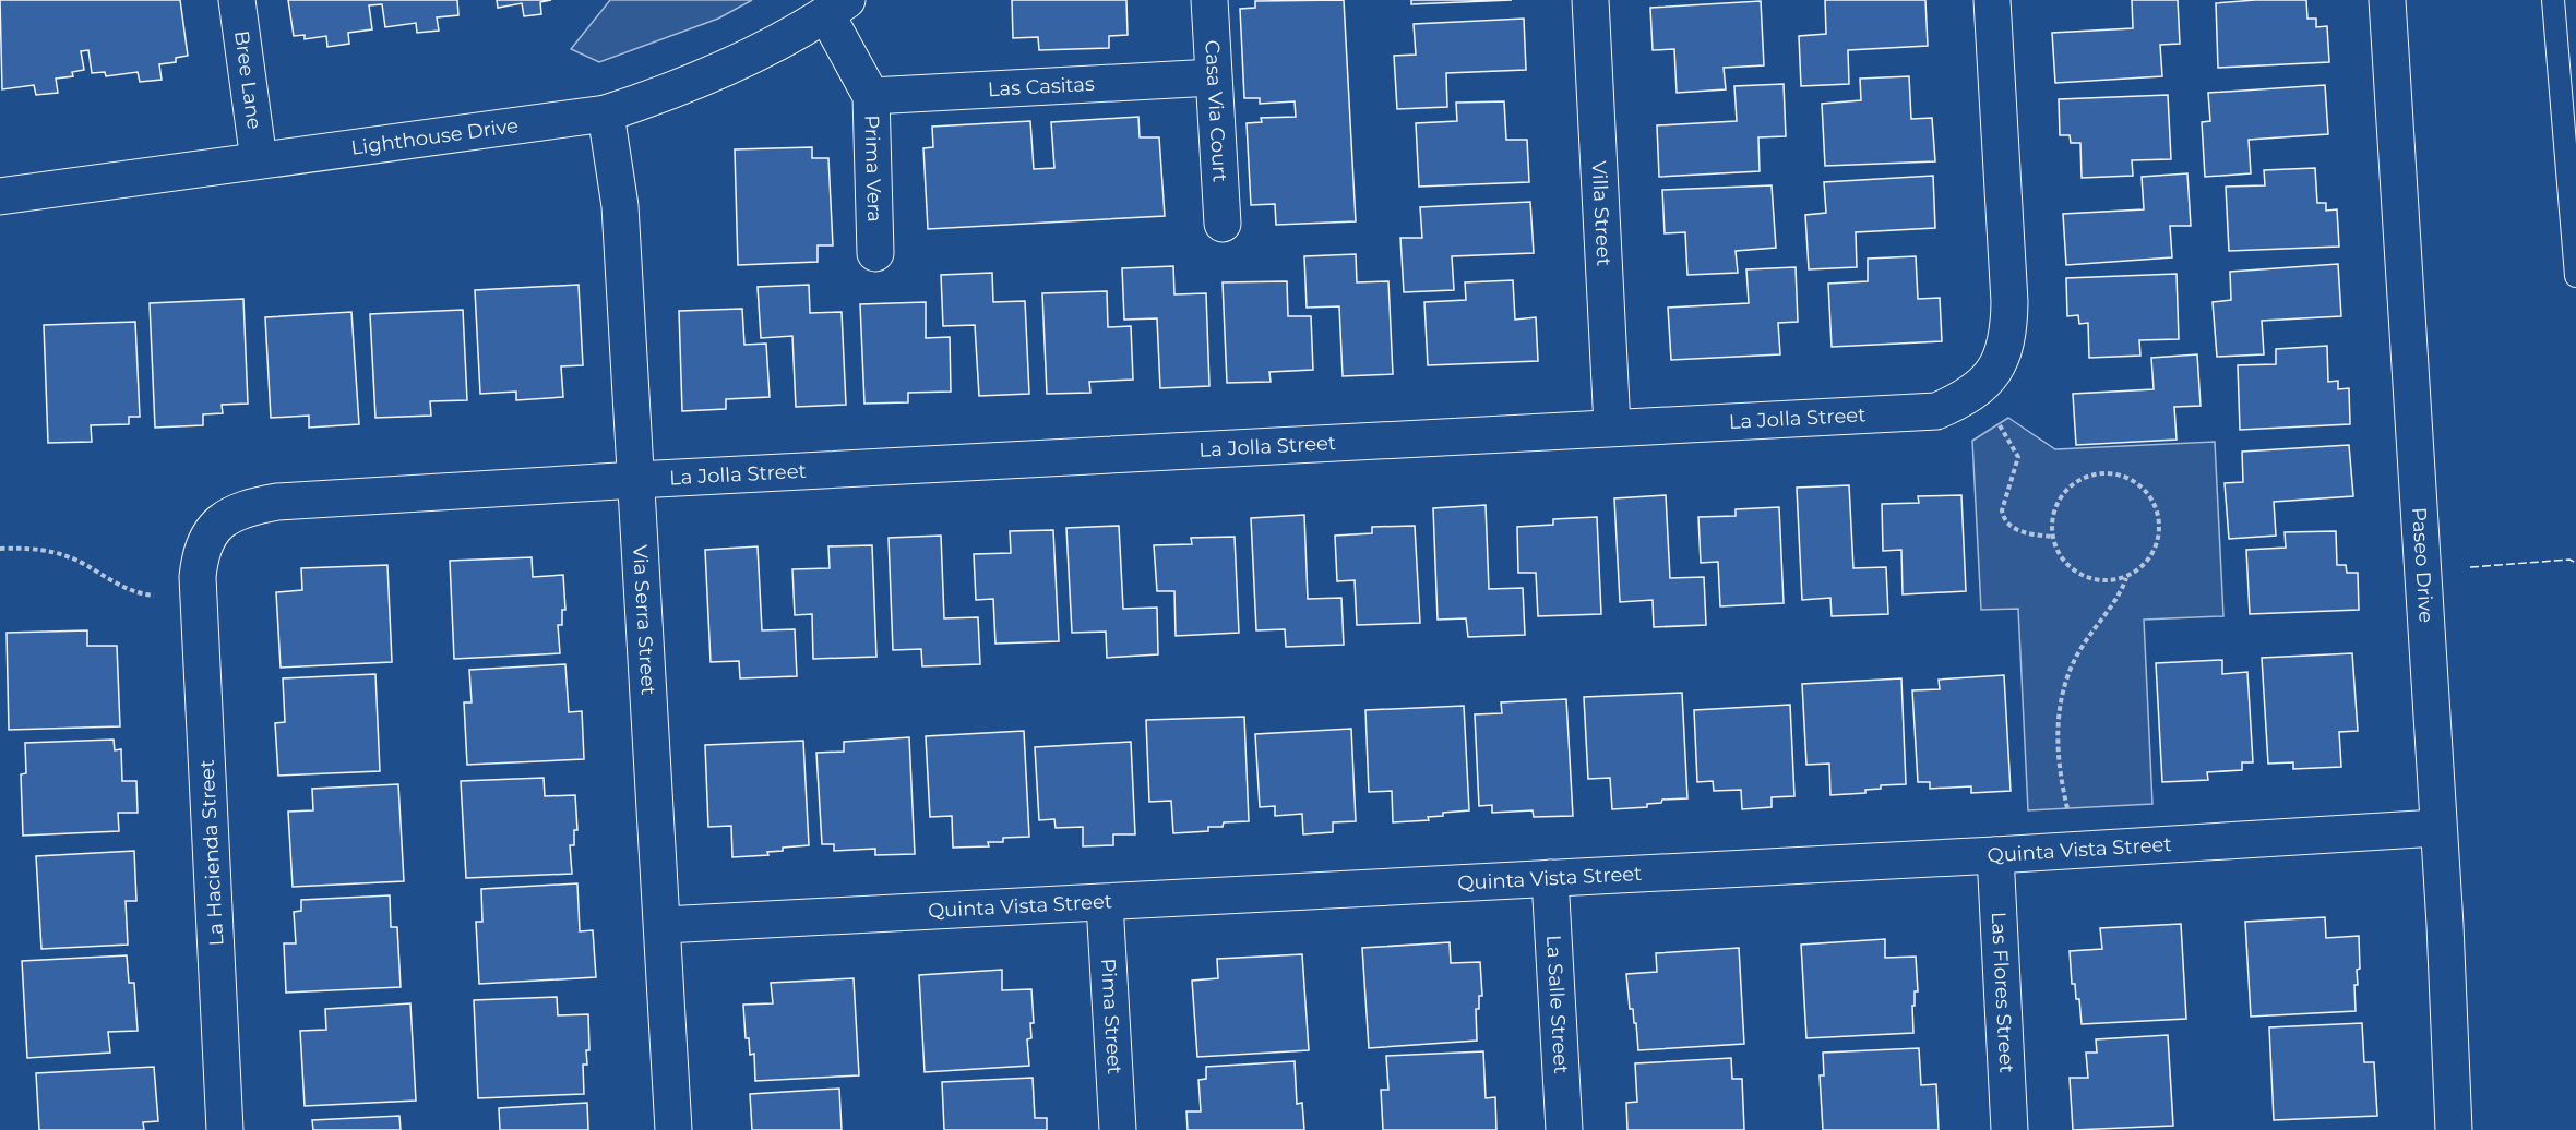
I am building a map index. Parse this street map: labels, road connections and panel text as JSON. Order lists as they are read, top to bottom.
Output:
{
  "streets": {
    "street": [
      "Bree Lane",
      "Las Casitas",
      "Casa Via Court",
      "Lighthouse Drive",
      "Prima Vera",
      "Villa Street",
      "La Jolla Street",
      "Paseo Drive",
      "Via Serra Street",
      "Quinta Vista Street",
      "La Hacienda Street",
      "Las Flores Street",
      "La Salle Street",
      "Pima Street"
    ]
  },
  "crossings": [
    ["Bree Lane", "Lighthouse Drive"],
    ["Las Casitas", "Casa Via Court"],
    ["Las Casitas", "Prima Vera"],
    ["Lighthouse Drive", "Prima Vera"],
    ["Lighthouse Drive", "Via Serra Street"],
    ["Villa Street", "La Jolla Street"],
    ["La Jolla Street", "Via Serra Street"],
    ["La Jolla Street", "La Hacienda Street"],
    ["Paseo Drive", "Quinta Vista Street"],
    ["Via Serra Street", "Quinta Vista Street"],
    ["Quinta Vista Street", "Las Flores Street"],
    ["Quinta Vista Street", "La Salle Street"],
    ["Quinta Vista Street", "Pima Street"]
  ]
}
